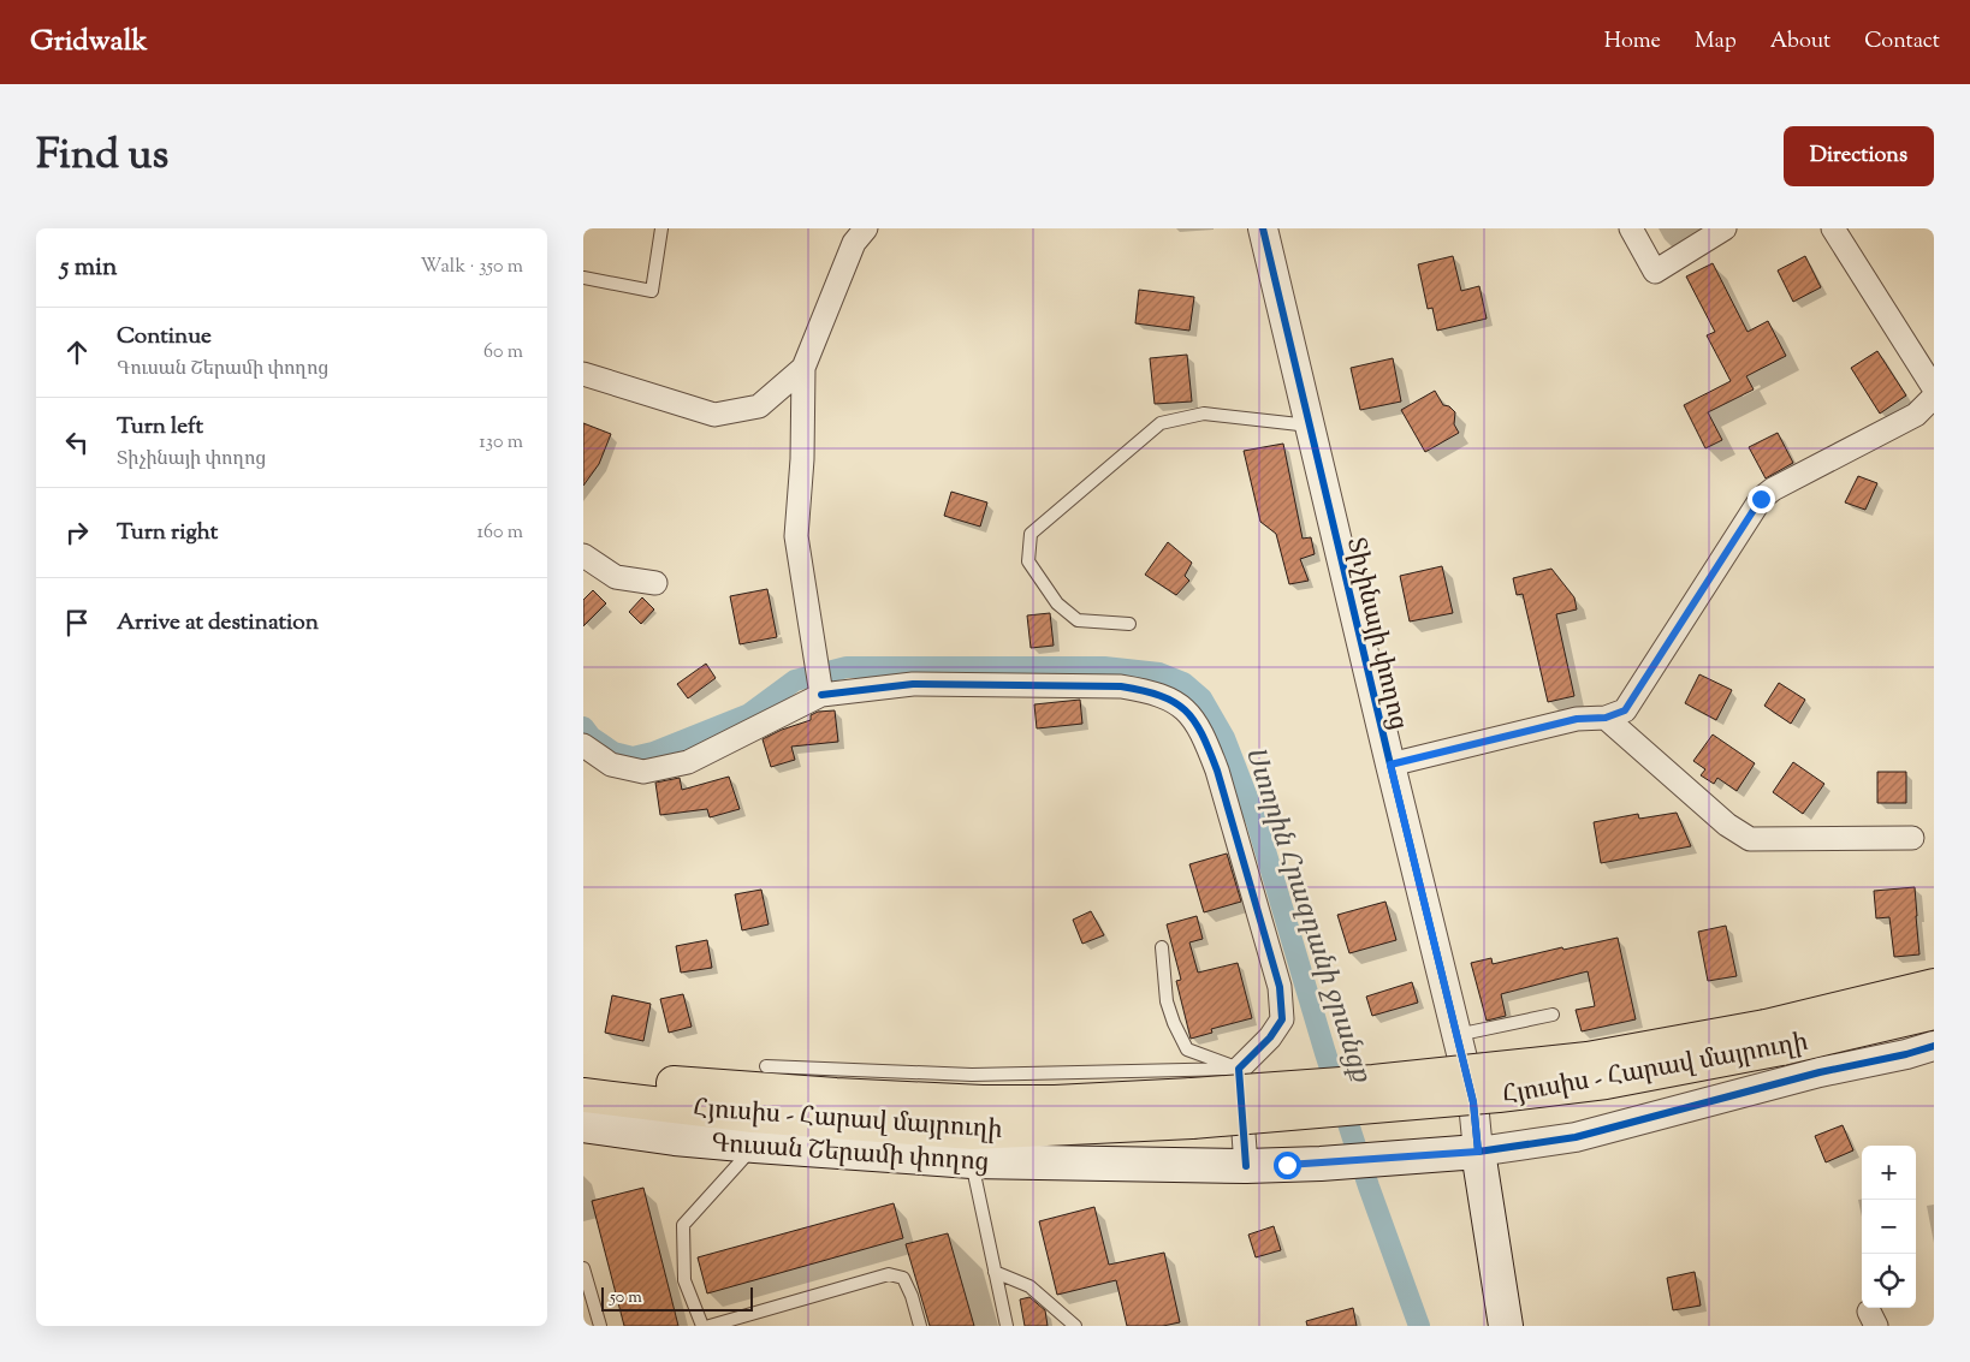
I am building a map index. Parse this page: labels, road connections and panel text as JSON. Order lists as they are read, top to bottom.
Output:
{
  "streets": {
    "highway": ["Հյուսիս - Հարավ մայրուղի"],
    "main road": ["Տիչինայի փողոց", "Գուսան Շերամի փողոց"]
  },
  "crossings": [
    ["Տիչինայի փողոց", "Գուսան Շերամի փողոց"]
  ],
  "water": ["Ստորին Հրազդանի ջրանցք"],
  "scale_bar": "50 m",
  "page": {
    "header": "Gridwalk",
    "nav": [
      "Home",
      "Map",
      "About",
      "Contact"
    ],
    "title": "Find us",
    "buttons": "Directions",
    "heading": ["5 min", "Walk · 350 m"],
    "list": [
      ["Continue", "Գուսան Շերամի փողոց", "60 m"],
      ["Turn left", "Տիչինայի փողոց", "130 m"],
      ["Turn right", "160 m"],
      "Arrive at destination"
    ],
    "map_buttons": ["+", "−"],
    "scale": "50 m"
  }
}
